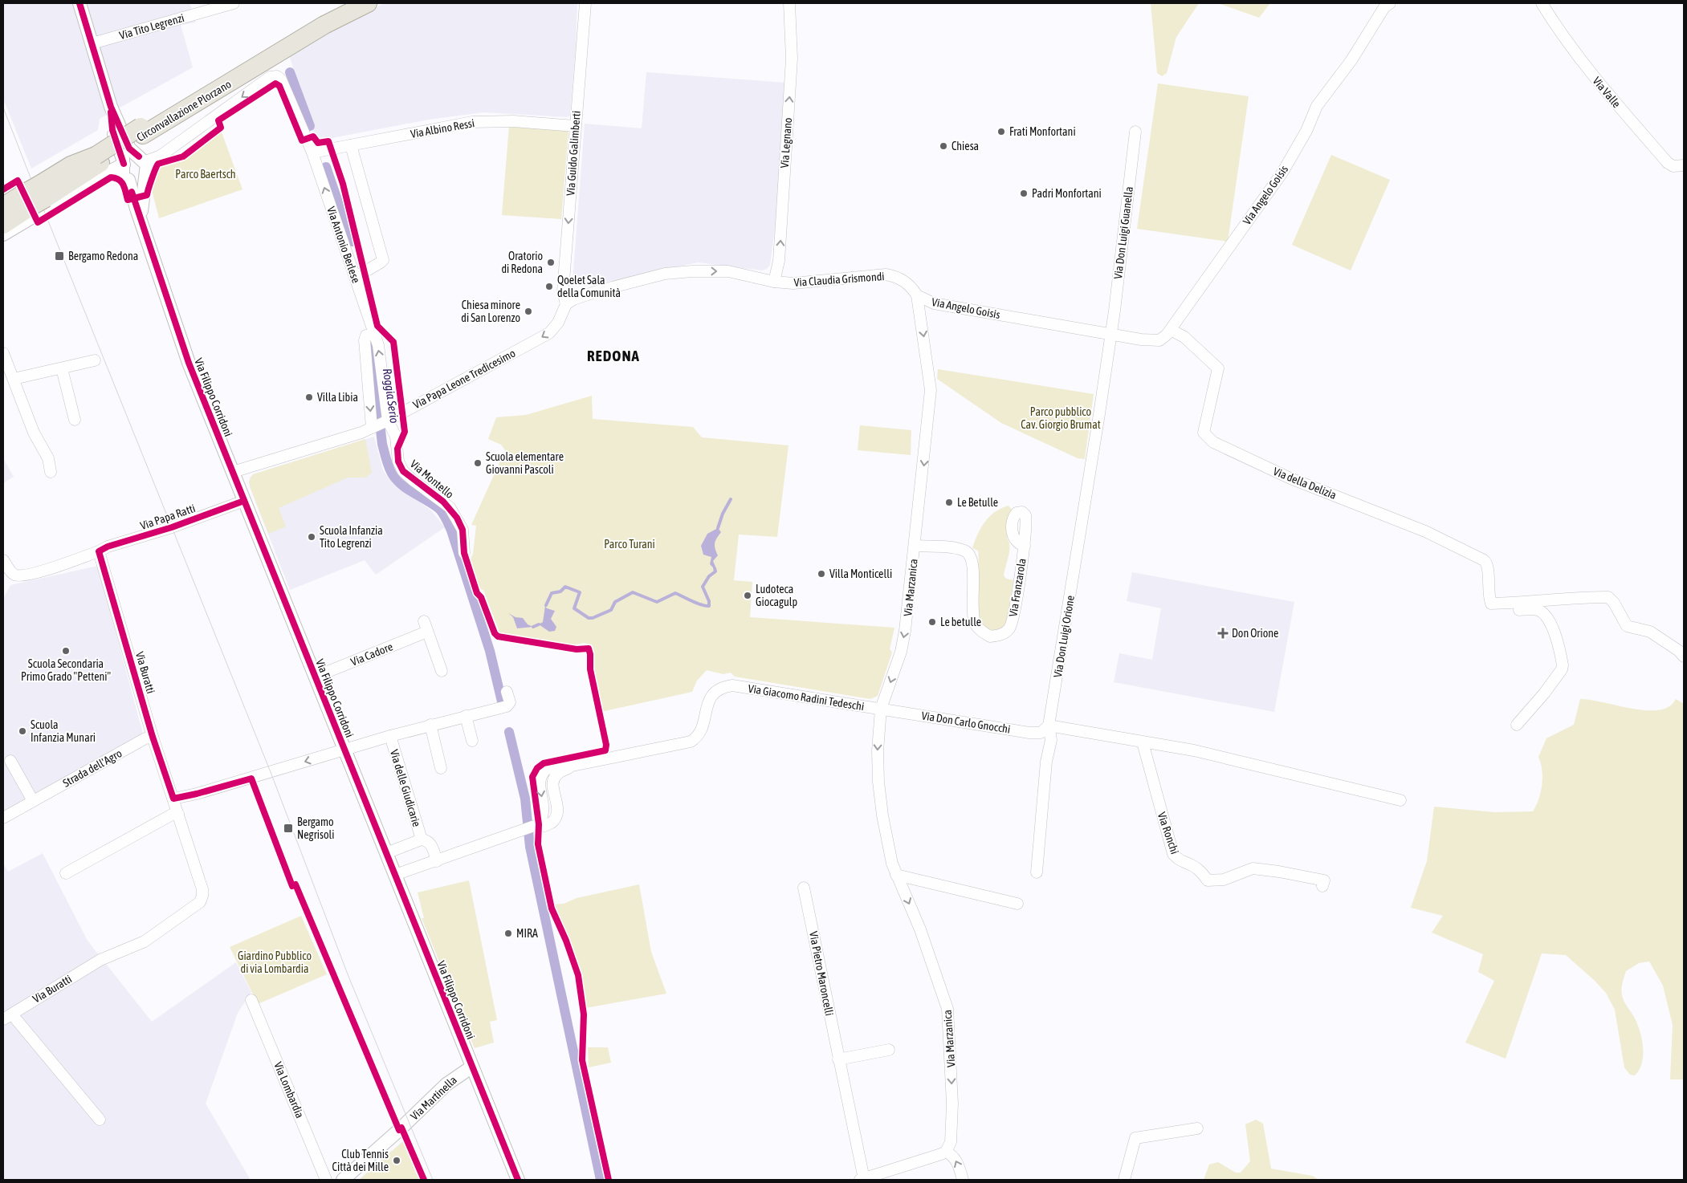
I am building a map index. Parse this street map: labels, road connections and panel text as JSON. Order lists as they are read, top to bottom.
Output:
{
  "streets": {
    "highway": ["Circonvallazione Plorzano"],
    "street": [
      "Via Tito Legrenzi",
      "Via Valle",
      "Via Albino Ressi",
      "Via Legnano",
      "Via Guido Galimberti",
      "Via Angelo Goisis",
      "Via Don Luigi Guanella",
      "Via Antonio Berlese",
      "Via Claudia Grismondi",
      "Via Papa Leone Tredicesimo",
      "Via Filippo Corridoni",
      "Via Montello",
      "Via della Delizia",
      "Via Papa Ratti",
      "Via Marzanica",
      "Via Franzarola",
      "Via Don Luigi Orione",
      "Via Cadore",
      "Via Buratti",
      "Via Giacomo Radini Tedeschi",
      "Via Don Carlo Gnocchi",
      "Strada dell'Agro",
      "Via delle Giudicarie",
      "Via Ronchi",
      "Via Pietro Maroncelli",
      "Via Lombardia",
      "Via Martinella"
    ]
  },
  "crossings": [
    ["Via Tito Legrenzi", "Via Filippo Corridoni"],
    ["Via Albino Ressi", "Via Guido Galimberti"],
    ["Via Albino Ressi", "Via Antonio Berlese"],
    ["Via Legnano", "Via Claudia Grismondi"],
    ["Via Guido Galimberti", "Via Claudia Grismondi"],
    ["Via Guido Galimberti", "Via Papa Leone Tredicesimo"],
    ["Via Angelo Goisis", "Via Don Luigi Guanella"],
    ["Via Angelo Goisis", "Via Claudia Grismondi"],
    ["Via Angelo Goisis", "Via della Delizia"],
    ["Via Angelo Goisis", "Via Marzanica"],
    ["Via Angelo Goisis", "Via Don Luigi Orione"],
    ["Via Don Luigi Guanella", "Via Don Luigi Orione"],
    ["Via Antonio Berlese", "Via Papa Leone Tredicesimo"],
    ["Via Antonio Berlese", "Via Filippo Corridoni"],
    ["Via Antonio Berlese", "Via Montello"],
    ["Via Claudia Grismondi", "Via Papa Leone Tredicesimo"],
    ["Via Claudia Grismondi", "Via Marzanica"],
    ["Via Papa Leone Tredicesimo", "Via Filippo Corridoni"],
    ["Via Papa Leone Tredicesimo", "Via Montello"],
    ["Via Filippo Corridoni", "Via Papa Ratti"],
    ["Via Filippo Corridoni", "Via Cadore"],
    ["Via Filippo Corridoni", "Via delle Giudicarie"],
    ["Via Filippo Corridoni", "Via Martinella"],
    ["Via Papa Ratti", "Via Buratti"],
    ["Via Marzanica", "Via Franzarola"],
    ["Via Marzanica", "Via Giacomo Radini Tedeschi"],
    ["Via Marzanica", "Via Don Carlo Gnocchi"],
    ["Via Don Luigi Orione", "Via Don Carlo Gnocchi"],
    ["Via Buratti", "Strada dell'Agro"],
    ["Via Giacomo Radini Tedeschi", "Via Don Carlo Gnocchi"],
    ["Via Giacomo Radini Tedeschi", "Via delle Giudicarie"]
  ],
  "one_way": [
    "Via Legnano",
    "Via Guido Galimberti",
    "Via Claudia Grismondi",
    "Via Papa Leone Tredicesimo",
    "Via Marzanica"
  ],
  "districts": ["REDONA"],
  "water": ["Roggia Serio"],
  "parks": [
    "Parco Baertsch",
    "Parco pubblico Cav. Giorgio Brumat",
    "Parco Turani",
    "Giardino Pubblico di via Lombardia"
  ],
  "places": {
    "other": [
      "Frati Monfortani",
      "Chiesa",
      "Padri Monfortani",
      "Oratorio di Redona",
      "Qoelet Sala della Comunità",
      "Chiesa minore di San Lorenzo",
      "Villa Libia",
      "Scuola elementare Giovanni Pascoli",
      "Le Betulle",
      "Scuola Infanzia Tito Legrenzi",
      "Villa Monticelli",
      "Ludoteca Giocagulp",
      "Le betulle",
      "Scuola Secondaria Primo Grado \"Petteni\"",
      "Scuola Infanzia Munari",
      "MIRA",
      "Club Tennis Città dei Mille"
    ],
    "transit": ["Bergamo Redona", "Bergamo Negrisoli"],
    "health": ["Don Orione"]
  }
}
